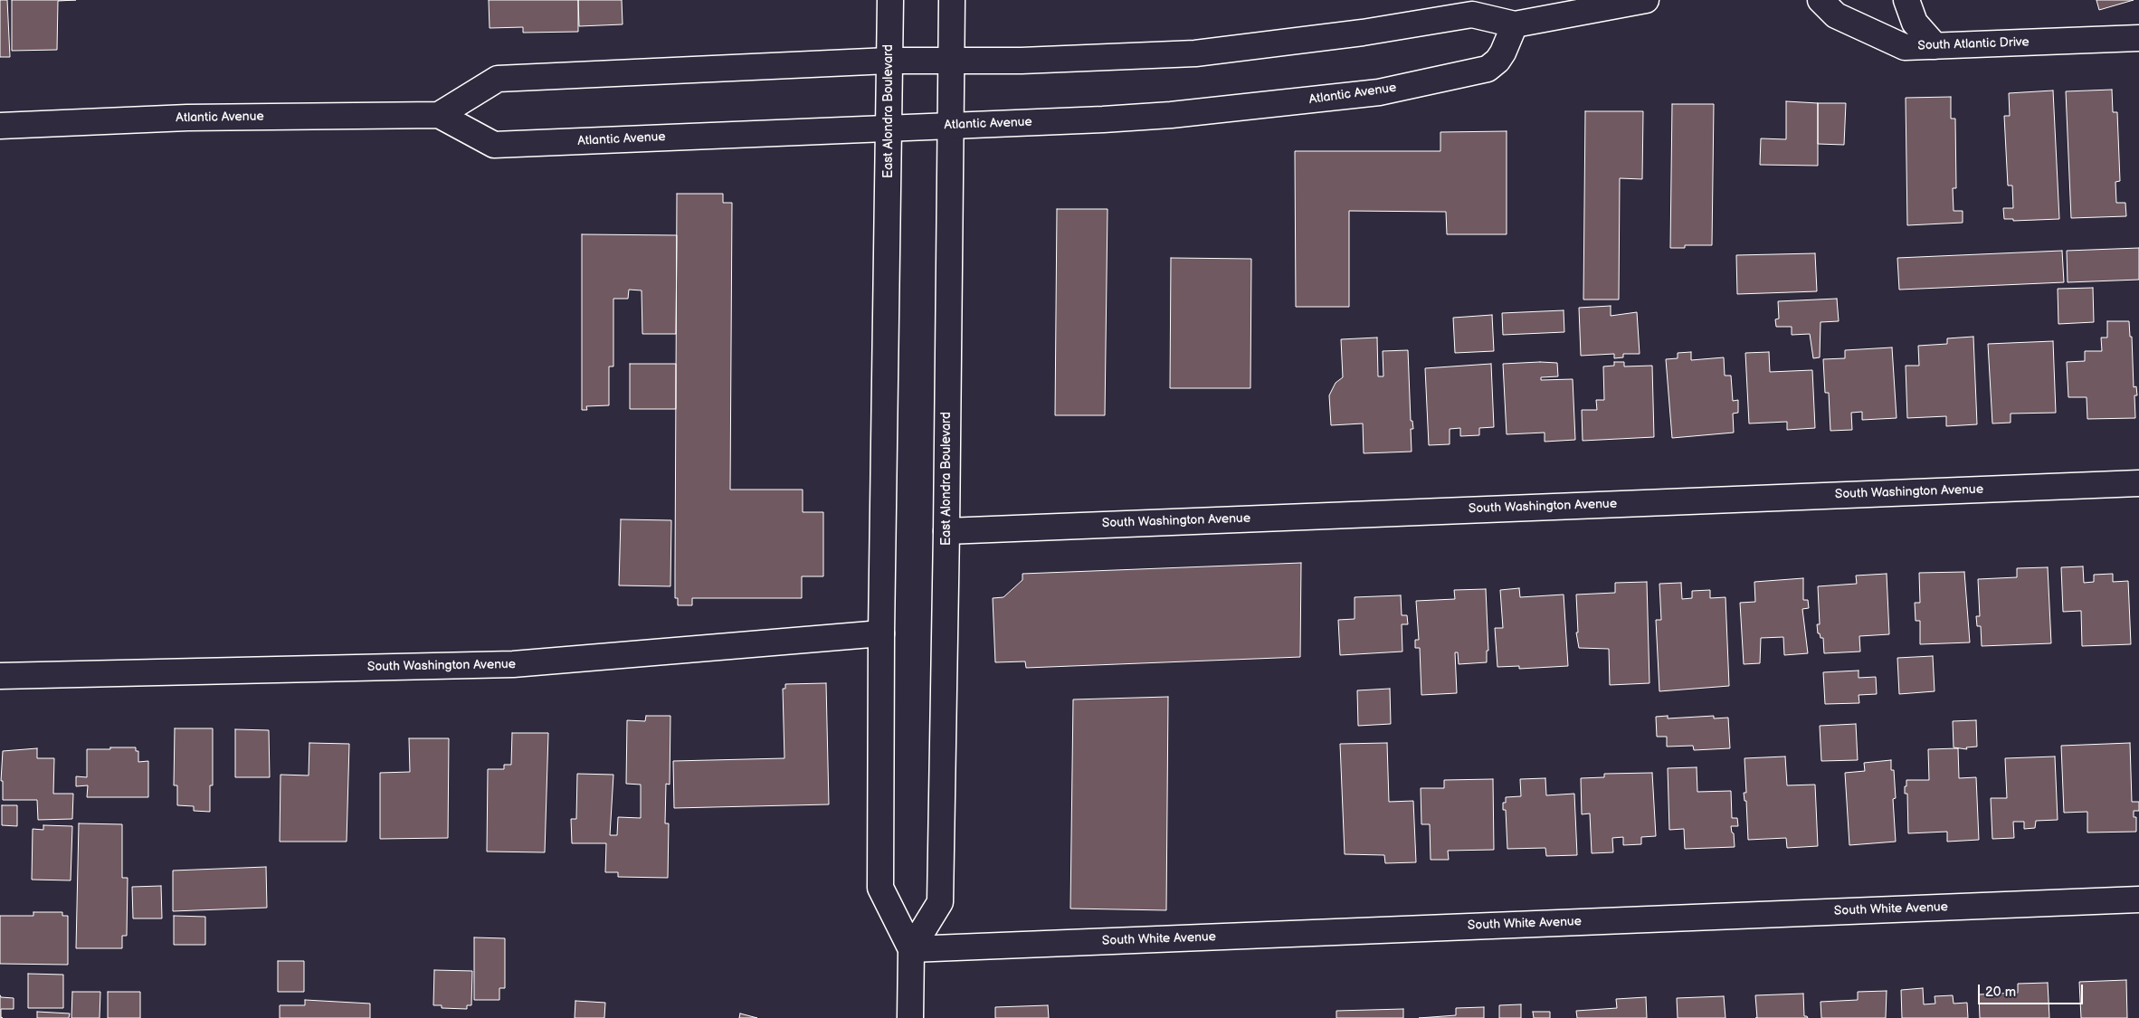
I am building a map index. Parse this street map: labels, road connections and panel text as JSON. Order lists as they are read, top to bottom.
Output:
{
  "streets": {
    "main road": [
      "South Atlantic Drive",
      "Atlantic Avenue",
      "East Alondra Boulevard",
      "South Washington Avenue",
      "South White Avenue"
    ]
  },
  "crossings": [
    ["Atlantic Avenue", "East Alondra Boulevard"],
    ["East Alondra Boulevard", "South Washington Avenue"],
    ["East Alondra Boulevard", "South White Avenue"]
  ],
  "scale_bar": "20 m"
}
